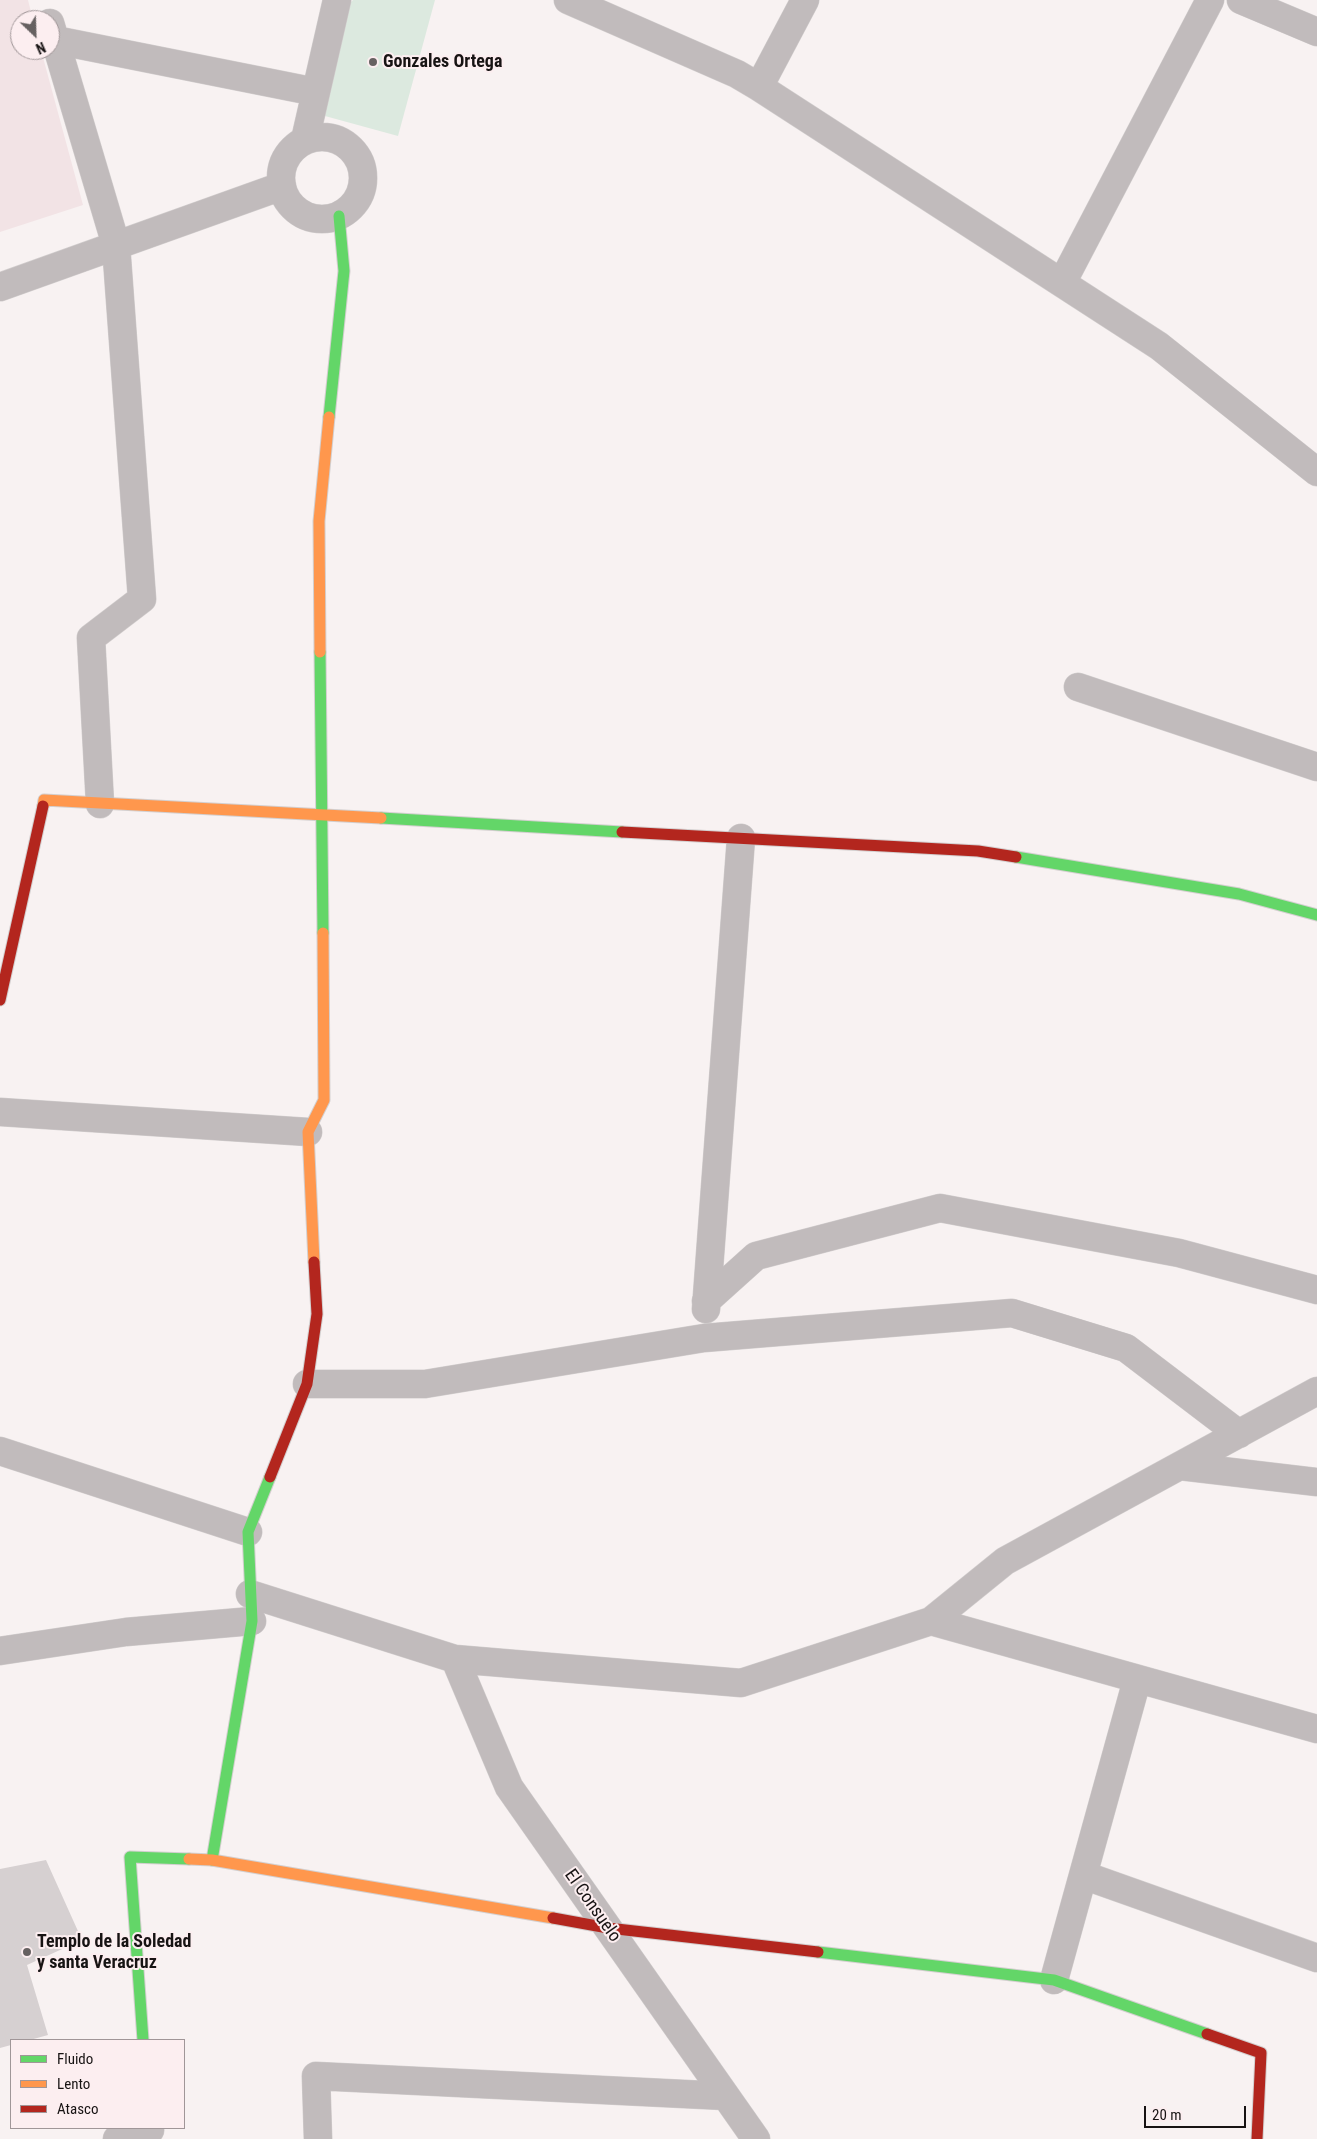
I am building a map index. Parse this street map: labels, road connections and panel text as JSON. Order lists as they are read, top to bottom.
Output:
{
  "streets": {
    "street": ["El Consuelo"]
  },
  "places": ["Gonzales Ortega", "Templo de la Soledad y santa Veracruz"],
  "legend": ["Fluido", "Lento", "Atasco"],
  "scale_bar": "20 m",
  "north": "bottom right"
}
